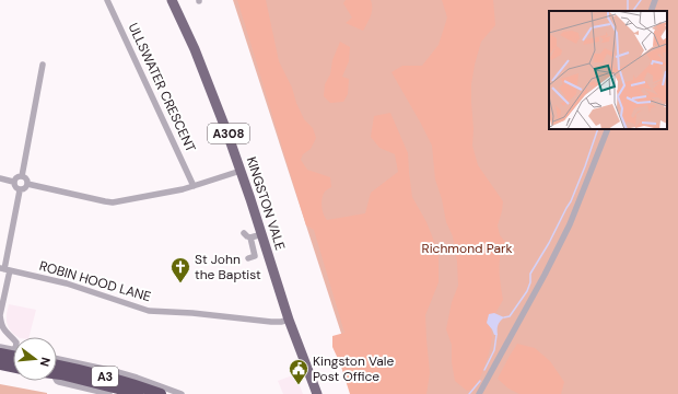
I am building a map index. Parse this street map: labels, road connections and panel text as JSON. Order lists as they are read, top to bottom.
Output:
{
  "streets": {
    "highway": ["A3"],
    "main road": ["A308", "KINGSTON VALE"],
    "street": ["ULLSWATER CRESCENT", "ROBIN HOOD LANE"]
  },
  "crossings": [
    ["KINGSTON VALE", "ROBIN HOOD LANE"]
  ],
  "parks": ["Richmond Park"],
  "places": {
    "church": ["St John the Baptist"],
    "public building": ["Kingston Vale Post Office"]
  },
  "north": "right"
}
